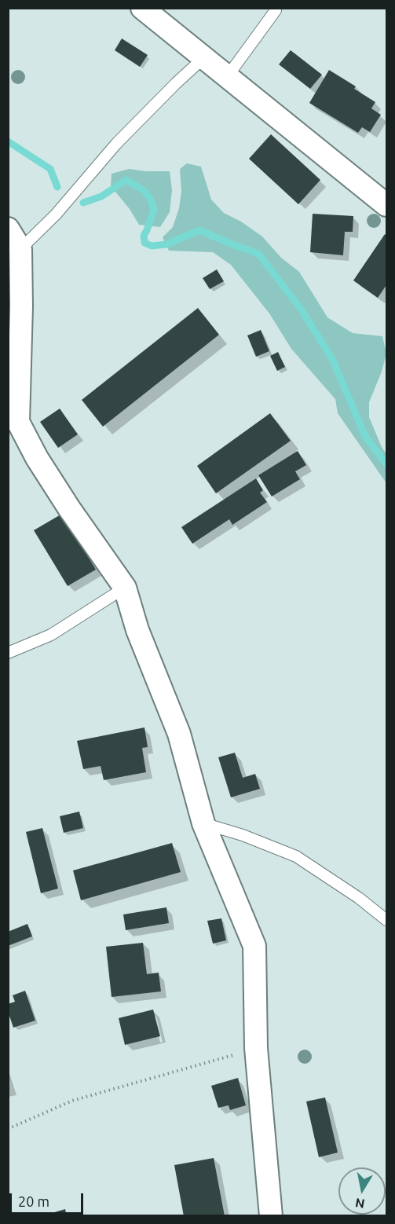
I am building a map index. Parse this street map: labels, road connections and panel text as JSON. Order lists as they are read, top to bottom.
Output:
{
  "scale_bar": "20 m",
  "north": "bottom"
}
